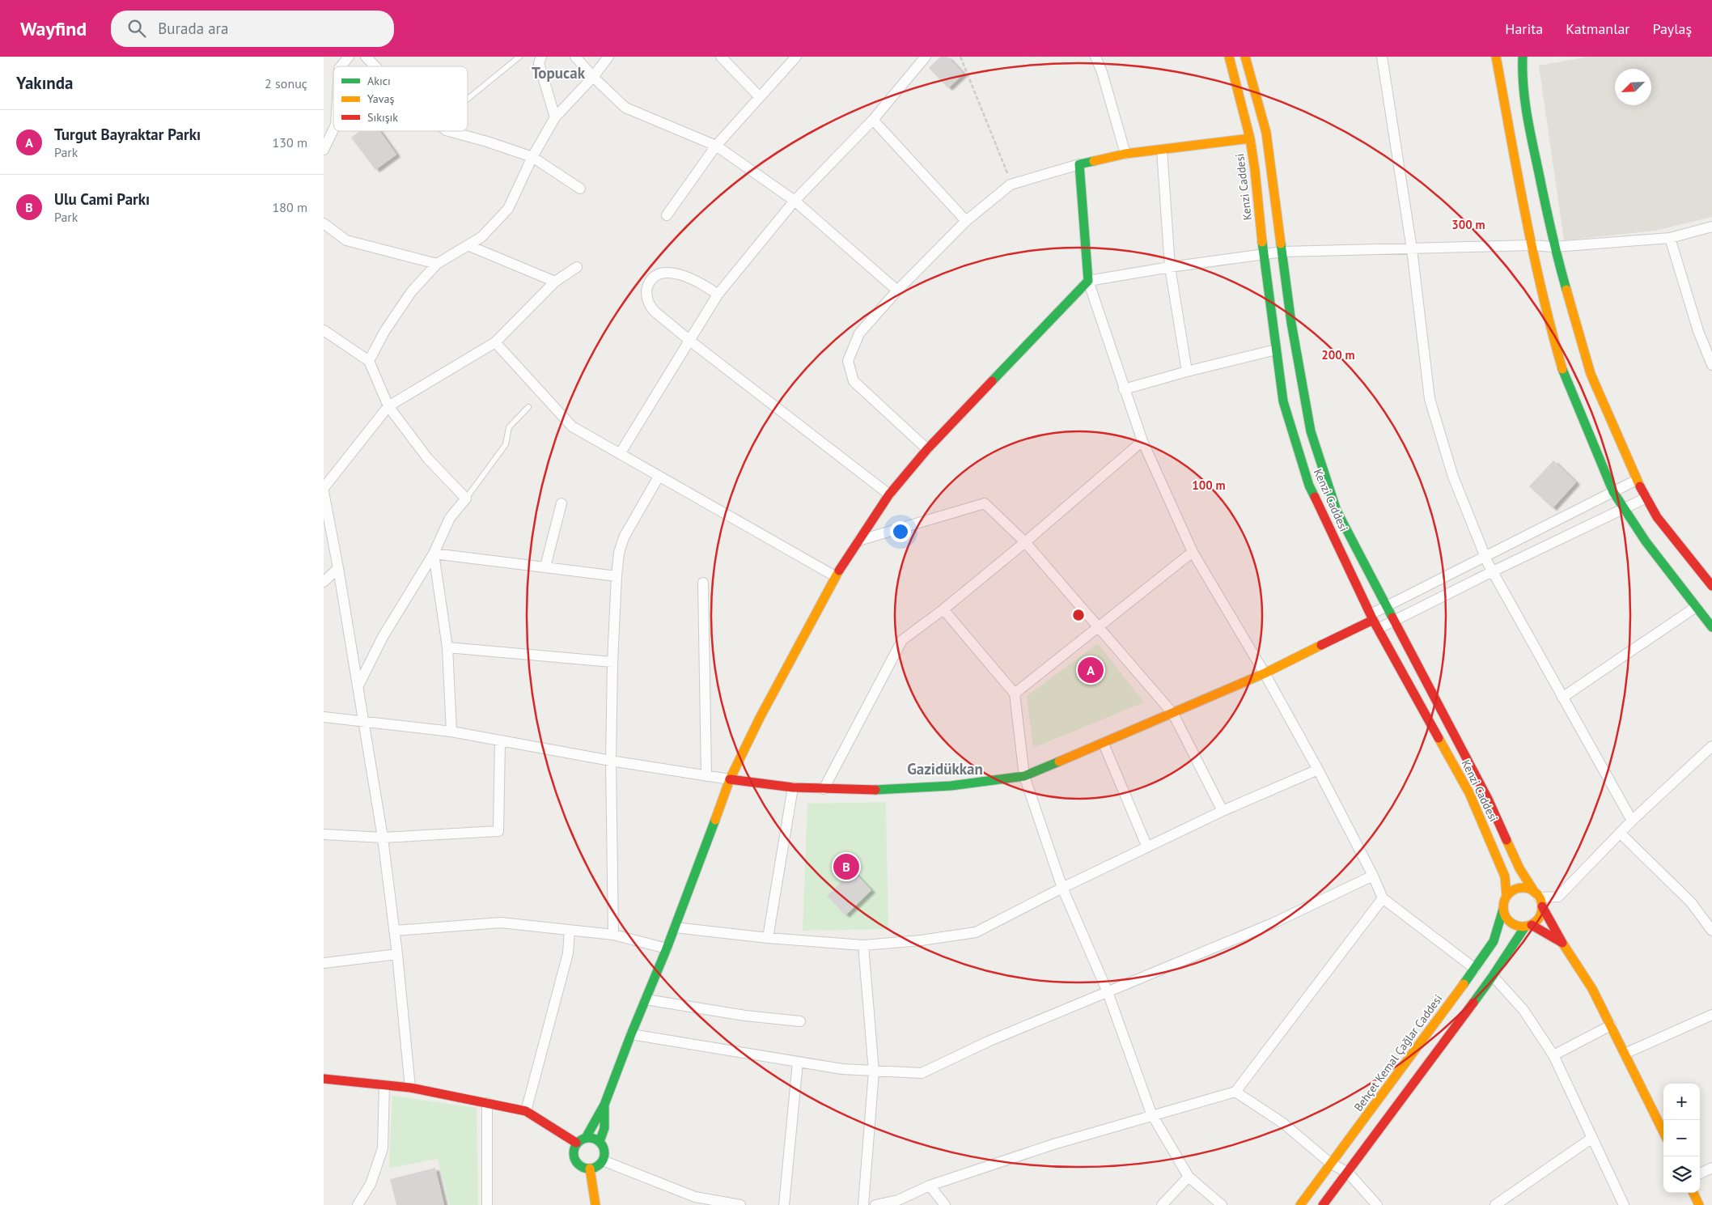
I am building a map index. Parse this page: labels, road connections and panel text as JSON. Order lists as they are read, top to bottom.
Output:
{
  "streets": {
    "street": ["Kenzi Caddesi", "Behçet Kemal Çağlar Caddesi"]
  },
  "crossings": [
    ["Kenzi Caddesi", "Behçet Kemal Çağlar Caddesi"]
  ],
  "districts": ["Topucak", "Gazidükkan"],
  "legend": ["Akıcı", "Yavaş", "Sıkışık"],
  "north": "bottom left",
  "page": {
    "header": "Wayfind",
    "search": "Burada ara",
    "nav": ["Harita", "Katmanlar", "Paylaş"],
    "heading": ["Yakında", "2 sonuç"],
    "list": [
      {
        "mark": "A",
        "name": "Turgut Bayraktar Parkı",
        "note": "Park",
        "value": "130 m"
      },
      {
        "mark": "B",
        "name": "Ulu Cami Parkı",
        "note": "Park",
        "value": "180 m"
      }
    ],
    "pins": ["A", "B"],
    "map_buttons": ["+", "−"]
  },
  "rings": ["300 m", "200 m", "100 m"]
}
